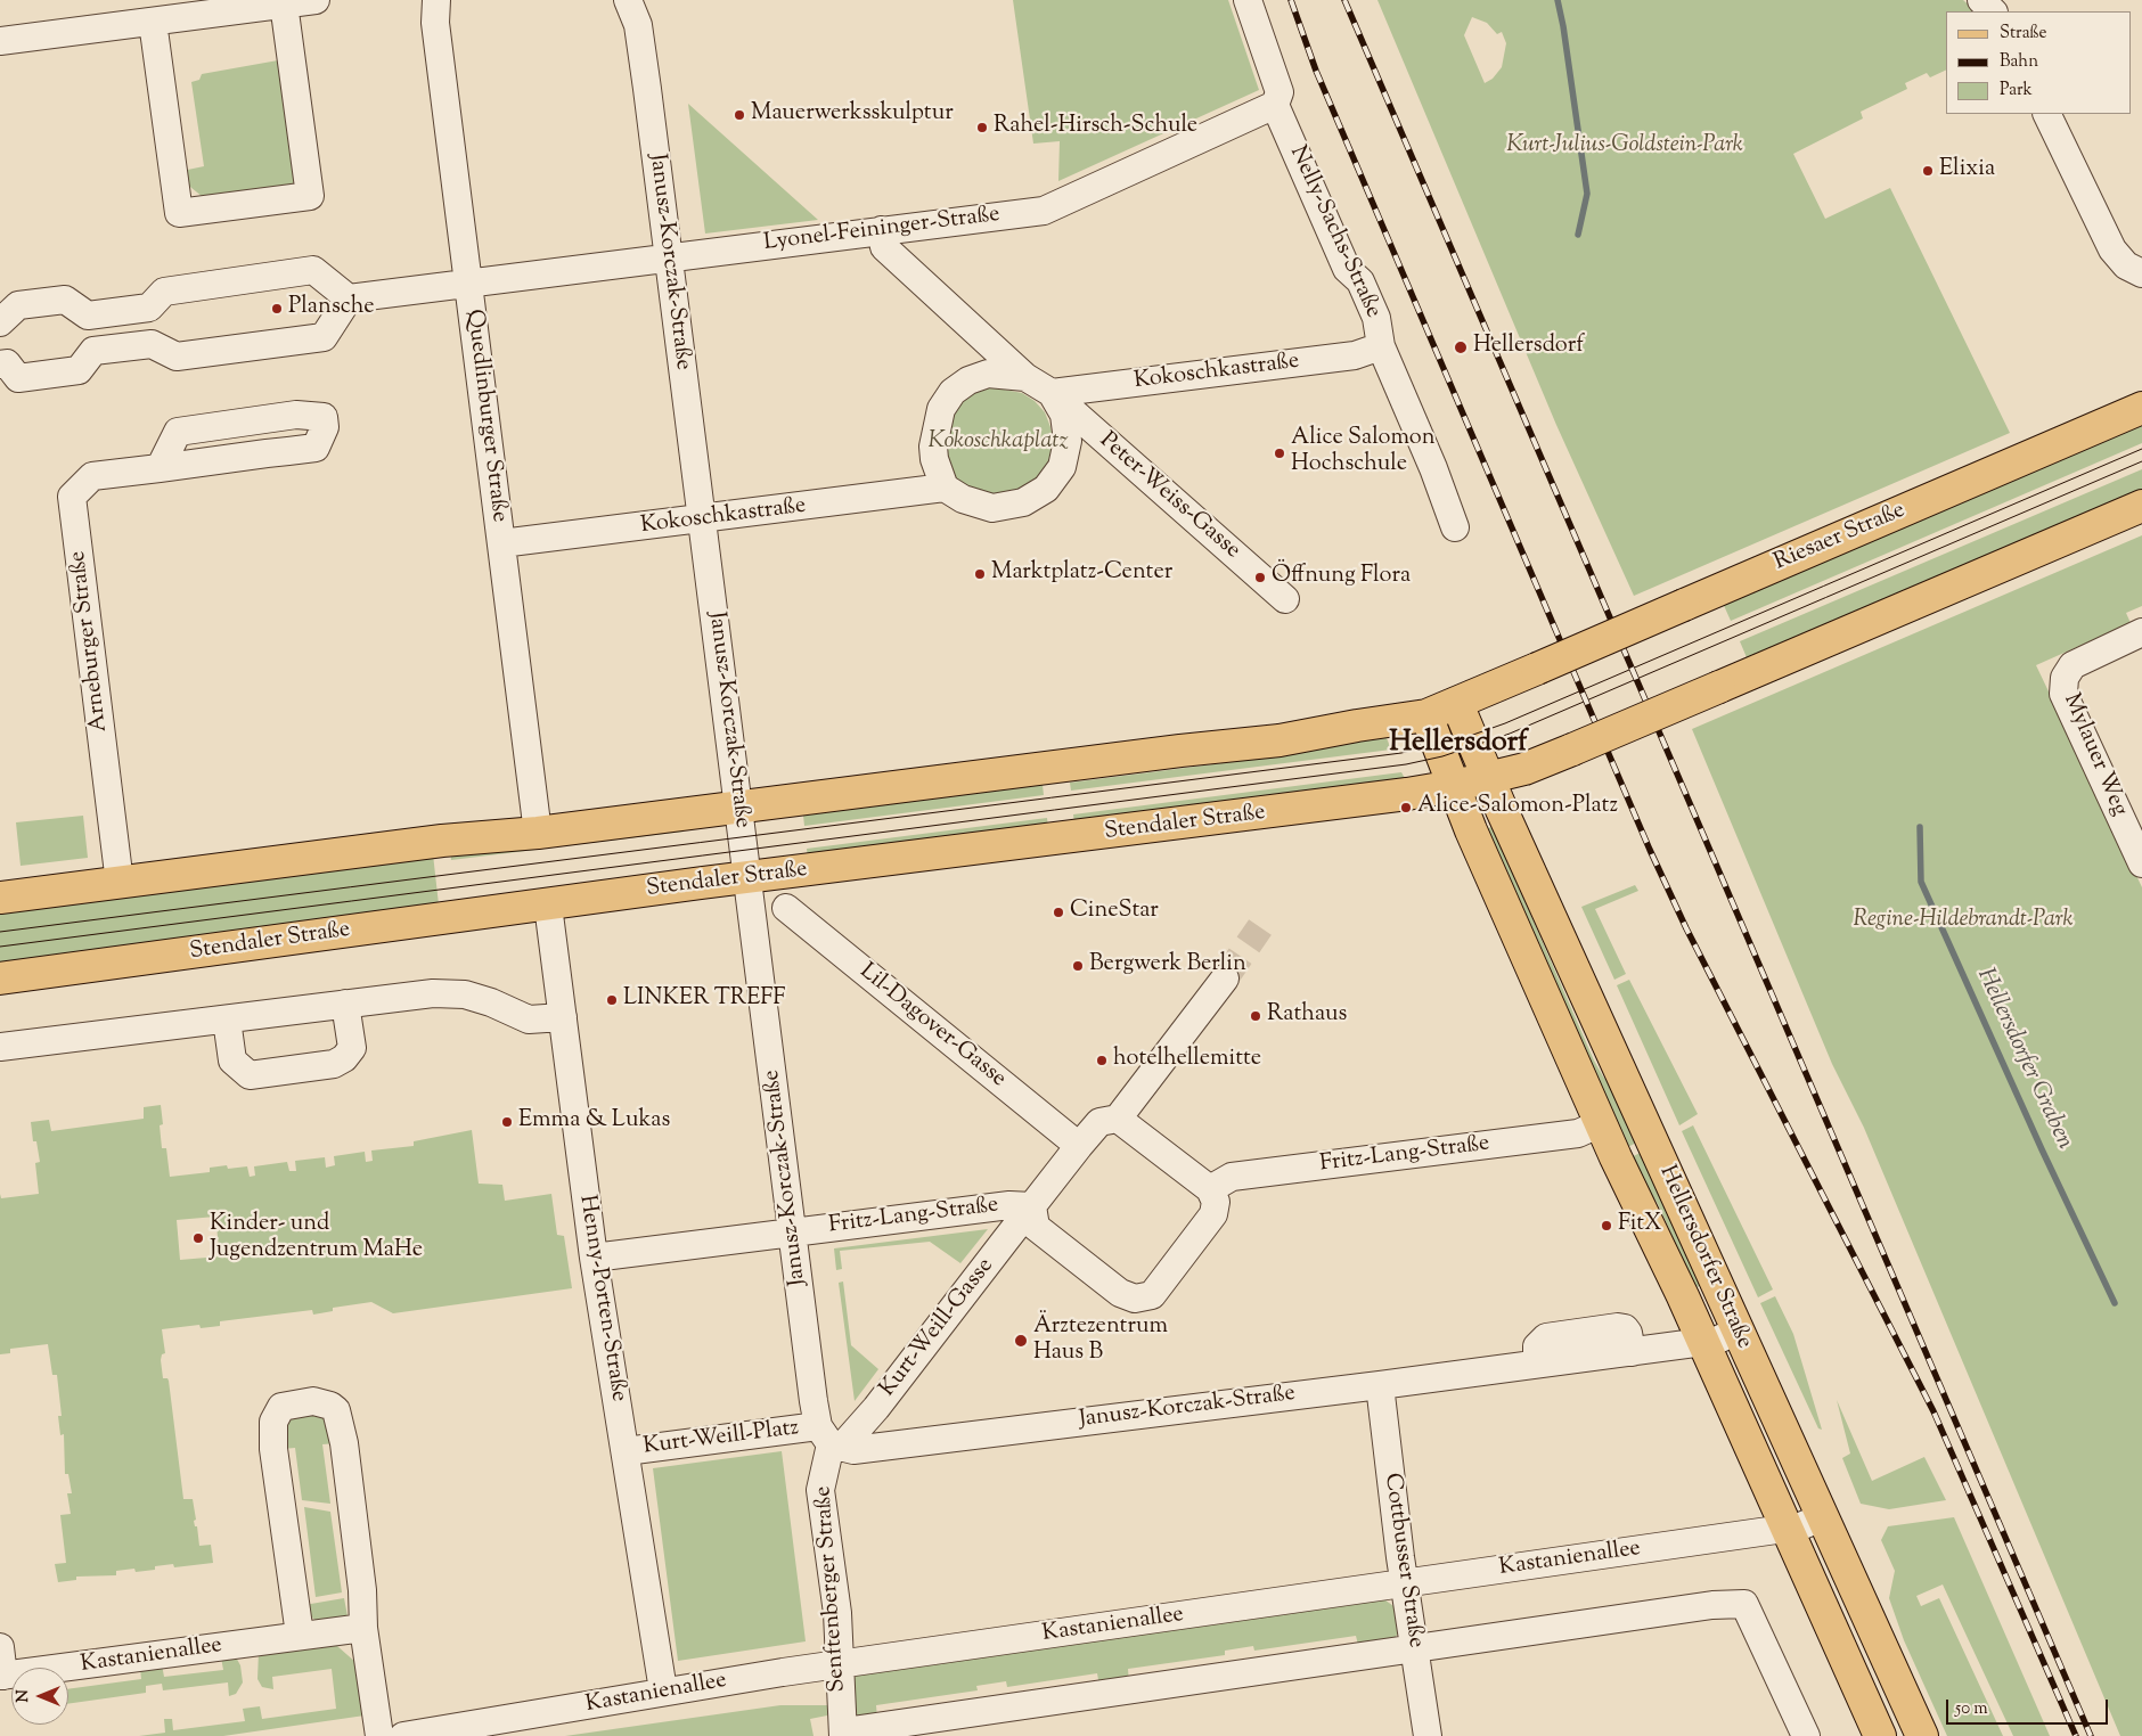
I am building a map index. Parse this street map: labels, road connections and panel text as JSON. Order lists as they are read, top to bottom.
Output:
{
  "streets": {
    "main road": ["Riesaer Straße", "Stendaler Straße", "Hellersdorfer Straße"],
    "street": [
      "Lyonel-Feininger-Straße",
      "Nelly-Sachs-Straße",
      "Janusz-Korczak-Straße",
      "Kokoschkastraße",
      "Quedlinburger Straße",
      "Peter-Weiss-Gasse",
      "Arneburger Straße",
      "Mylauer Weg",
      "Lil-Dagover-Gasse",
      "Fritz-Lang-Straße",
      "Henny-Porten-Straße",
      "Kurt-Weill-Gasse",
      "Kurt-Weill-Platz",
      "Kastanienallee",
      "Cottbusser Straße",
      "Senftenberger Straße"
    ]
  },
  "crossings": [
    ["Lyonel-Feininger-Straße", "Nelly-Sachs-Straße"],
    ["Lyonel-Feininger-Straße", "Janusz-Korczak-Straße"],
    ["Lyonel-Feininger-Straße", "Quedlinburger Straße"],
    ["Nelly-Sachs-Straße", "Kokoschkastraße"],
    ["Janusz-Korczak-Straße", "Kokoschkastraße"],
    ["Janusz-Korczak-Straße", "Stendaler Straße"],
    ["Janusz-Korczak-Straße", "Fritz-Lang-Straße"],
    ["Janusz-Korczak-Straße", "Hellersdorfer Straße"],
    ["Janusz-Korczak-Straße", "Kurt-Weill-Gasse"],
    ["Janusz-Korczak-Straße", "Kurt-Weill-Platz"],
    ["Janusz-Korczak-Straße", "Cottbusser Straße"],
    ["Janusz-Korczak-Straße", "Senftenberger Straße"],
    ["Kokoschkastraße", "Quedlinburger Straße"],
    ["Kokoschkastraße", "Peter-Weiss-Gasse"],
    ["Stendaler Straße", "Hellersdorfer Straße"],
    ["Stendaler Straße", "Henny-Porten-Straße"],
    ["Lil-Dagover-Gasse", "Fritz-Lang-Straße"],
    ["Lil-Dagover-Gasse", "Kurt-Weill-Gasse"],
    ["Fritz-Lang-Straße", "Hellersdorfer Straße"],
    ["Fritz-Lang-Straße", "Henny-Porten-Straße"],
    ["Fritz-Lang-Straße", "Kurt-Weill-Gasse"],
    ["Hellersdorfer Straße", "Kastanienallee"],
    ["Henny-Porten-Straße", "Kurt-Weill-Platz"],
    ["Henny-Porten-Straße", "Kastanienallee"],
    ["Kurt-Weill-Gasse", "Kurt-Weill-Platz"],
    ["Kurt-Weill-Gasse", "Senftenberger Straße"],
    ["Kurt-Weill-Platz", "Senftenberger Straße"],
    ["Kastanienallee", "Cottbusser Straße"],
    ["Kastanienallee", "Senftenberger Straße"]
  ],
  "districts": ["Hellersdorf"],
  "water": ["Hellersdorfer Graben"],
  "parks": ["Kurt-Julius-Goldstein-Park", "Kokoschkaplatz", "Regine-Hildebrandt-Park"],
  "places": [
    "Mauerwerksskulptur",
    "Rahel-Hirsch-Schule",
    "Elixia",
    "Plansche",
    "Hellersdorf",
    "Alice Salomon Hochschule",
    "Marktplatz-Center",
    "Öffnung Flora",
    "Alice-Salomon-Platz",
    "CineStar",
    "Bergwerk Berlin",
    "LINKER TREFF",
    "Rathaus",
    "hotelhellemitte",
    "Emma & Lukas",
    "FitX",
    "Kinder- und Jugendzentrum MaHe",
    "Ärztezentrum Haus B"
  ],
  "legend": ["Straße", "Bahn", "Park"],
  "scale_bar": "50 m",
  "north": "left"
}
